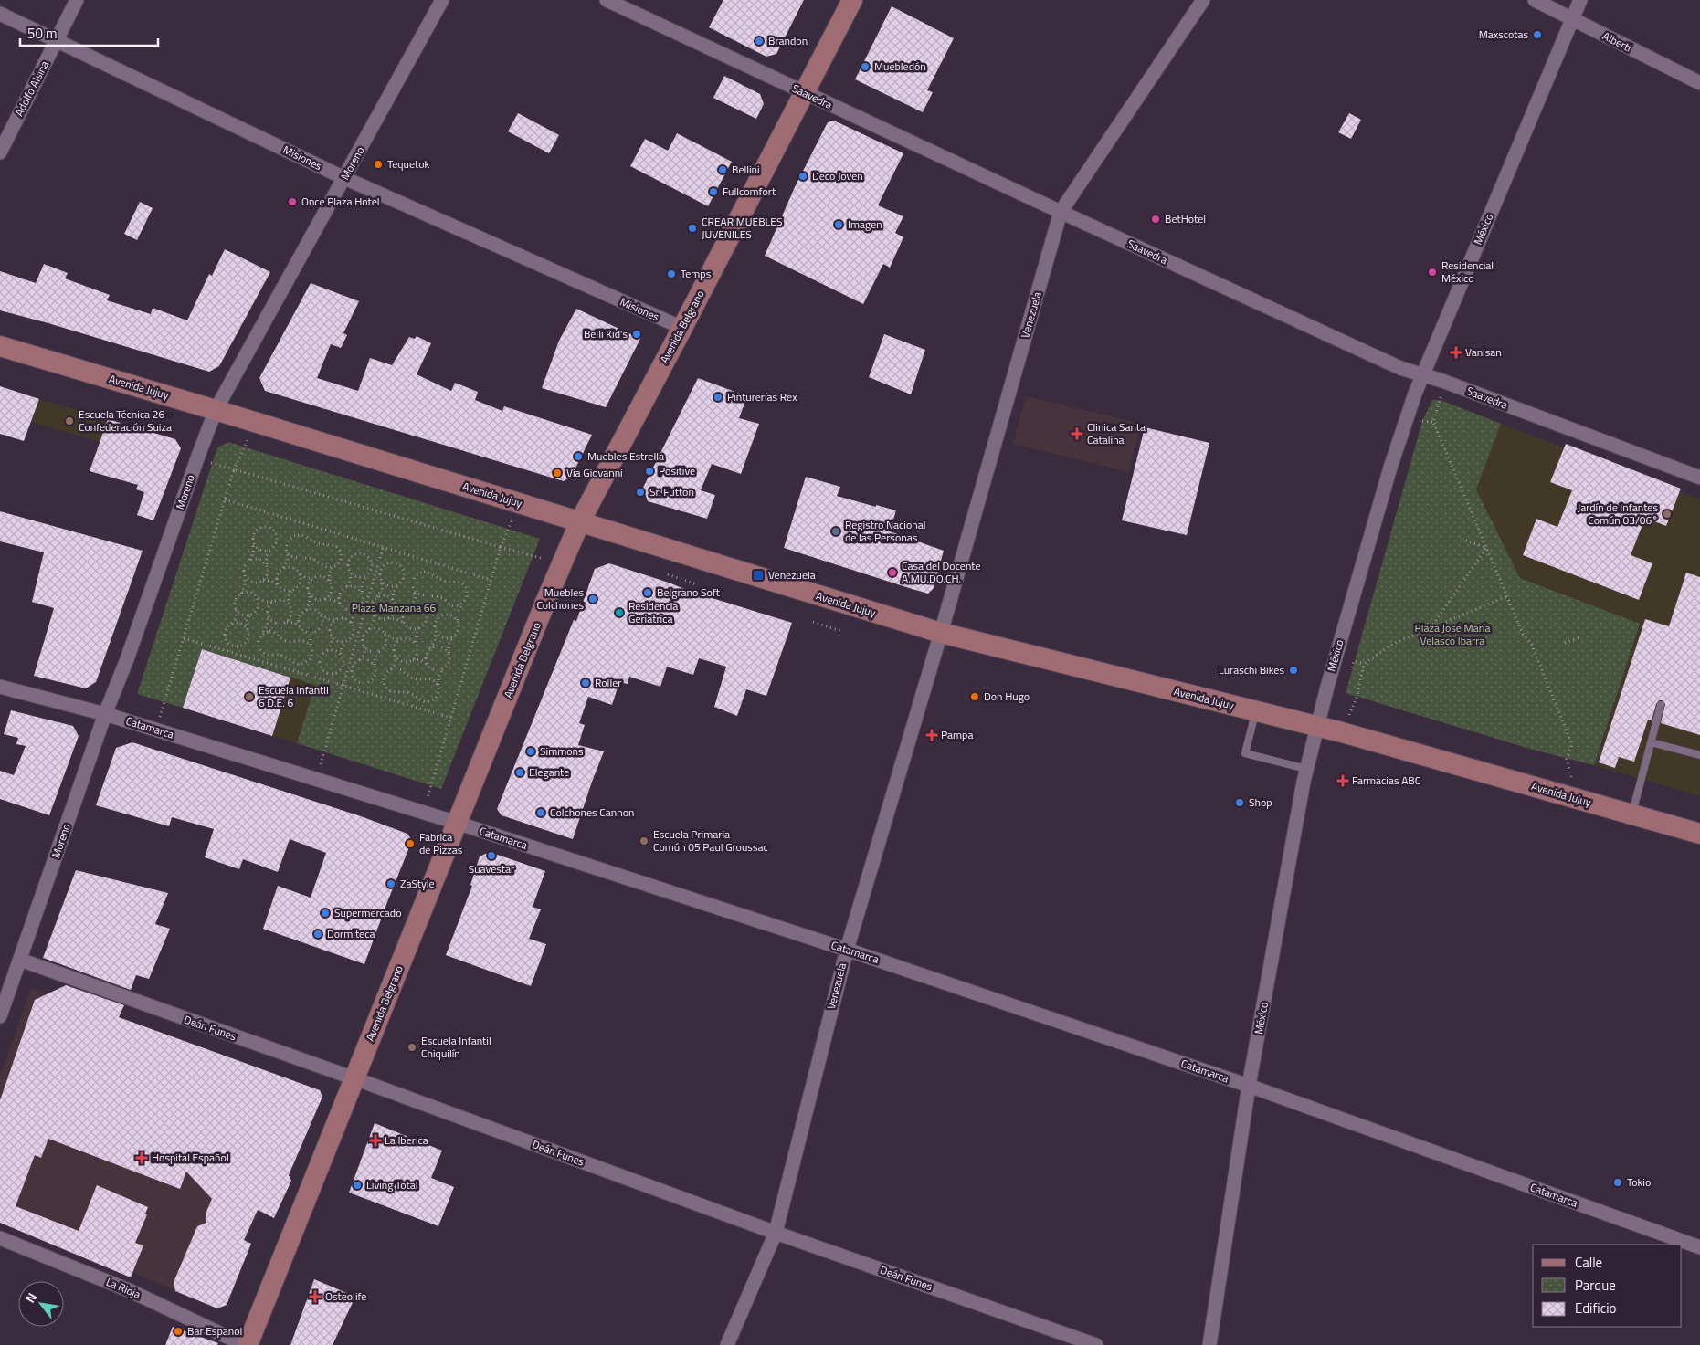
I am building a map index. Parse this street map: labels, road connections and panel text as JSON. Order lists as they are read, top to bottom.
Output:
{
  "streets": {
    "main road": ["Avenida Belgrano", "Avenida Jujuy"],
    "street": [
      "Alberti",
      "Adolfo Alsina",
      "Saavedra",
      "Misiones",
      "Moreno",
      "México",
      "Venezuela",
      "Catamarca",
      "Deán Funes",
      "La Rioja"
    ]
  },
  "crossings": [
    ["Alberti", "México"],
    ["Adolfo Alsina", "Misiones"],
    ["Saavedra", "México"],
    ["Saavedra", "Venezuela"],
    ["Saavedra", "Avenida Belgrano"],
    ["Misiones", "Moreno"],
    ["Misiones", "Avenida Belgrano"],
    ["Moreno", "Avenida Jujuy"],
    ["Moreno", "Catamarca"],
    ["Moreno", "Deán Funes"],
    ["México", "Avenida Jujuy"],
    ["México", "Catamarca"],
    ["Venezuela", "Avenida Jujuy"],
    ["Venezuela", "Catamarca"],
    ["Venezuela", "Deán Funes"],
    ["Avenida Belgrano", "Avenida Jujuy"],
    ["Avenida Belgrano", "Catamarca"],
    ["Avenida Belgrano", "Deán Funes"],
    ["Avenida Belgrano", "La Rioja"]
  ],
  "parks": ["Plaza Manzana 66", "Plaza José María Velasco Ibarra"],
  "places": {
    "other": [
      "Maxscotas",
      "Brandon",
      "Muebledón",
      "Tequetok",
      "Bellini",
      "Deco Joven",
      "Fullcomfort",
      "Once Plaza Hotel",
      "BetHotel",
      "Imagen",
      "CREAR MUEBLES JUVENILES",
      "Residencial México",
      "Temps",
      "Belli Kid's",
      "Pinturerías Rex",
      "Escuela Técnica 26 - Confederación Suiza",
      "Muebles Estrella",
      "Positive",
      "Via Giovanni",
      "Sr. Futton",
      "Jardín de Infantes Común 03/06°",
      "Registro Nacional de las Personas",
      "Casa del Docente A.MU.DO.CH.",
      "Belgrano Soft",
      "Muebles Colchones",
      "Residencia Geriatrica",
      "Luraschi Bikes",
      "Roller",
      "Escuela Infantil 6 D.E. 6",
      "Don Hugo",
      "Simmons",
      "Elegante",
      "Shop",
      "Colchones Cannon",
      "Escuela Primaria Común 05 Paul Groussac",
      "Fabrica de Pizzas",
      "Suavestar",
      "ZaStyle",
      "Supermercado",
      "Dormiteca",
      "Escuela Infantil Chiquilín",
      "Tokio",
      "Living Total",
      "Bar Espanol"
    ],
    "health": [
      "Vanisan",
      "Clinica Santa Catalina",
      "Pampa",
      "Farmacias ABC",
      "La Iberica",
      "Hospital Español",
      "Osteolife"
    ],
    "transit": ["Venezuela"]
  },
  "legend": ["Calle", "Parque", "Edificio"],
  "scale_bar": "50 m",
  "north": "top left"
}
